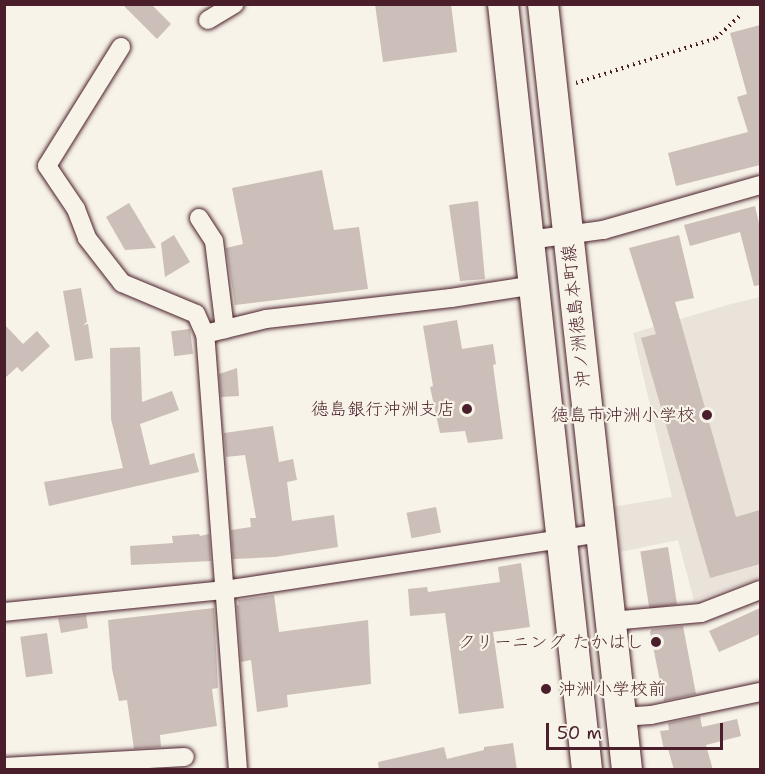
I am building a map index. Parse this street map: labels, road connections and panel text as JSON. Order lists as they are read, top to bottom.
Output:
{
  "streets": {
    "main road": ["沖ノ洲徳島本町線"]
  },
  "places": [
    "徳島銀行沖洲支店",
    "徳島市沖洲小学校",
    "クリーニング たかはし",
    "沖洲小学校前"
  ],
  "scale_bar": "50 m"
}
